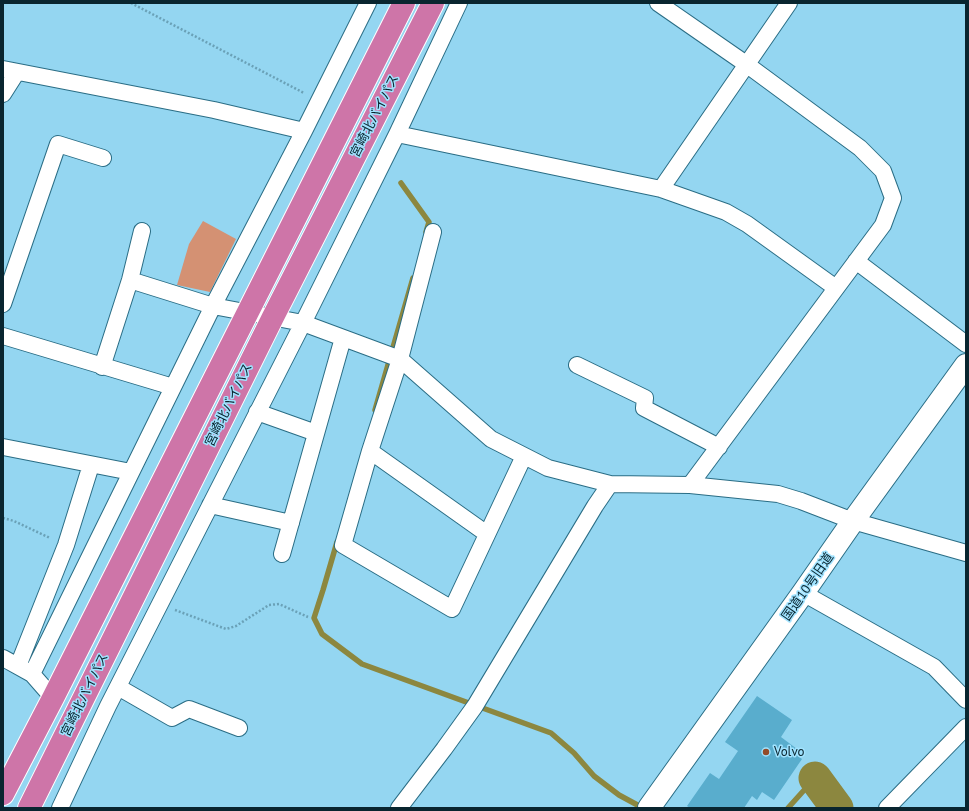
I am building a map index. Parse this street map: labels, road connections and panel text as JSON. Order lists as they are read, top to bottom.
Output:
{
  "streets": {
    "highway": ["宮崎北バイパス"],
    "street": ["国道10号旧道"]
  },
  "places": ["Volvo"]
}
